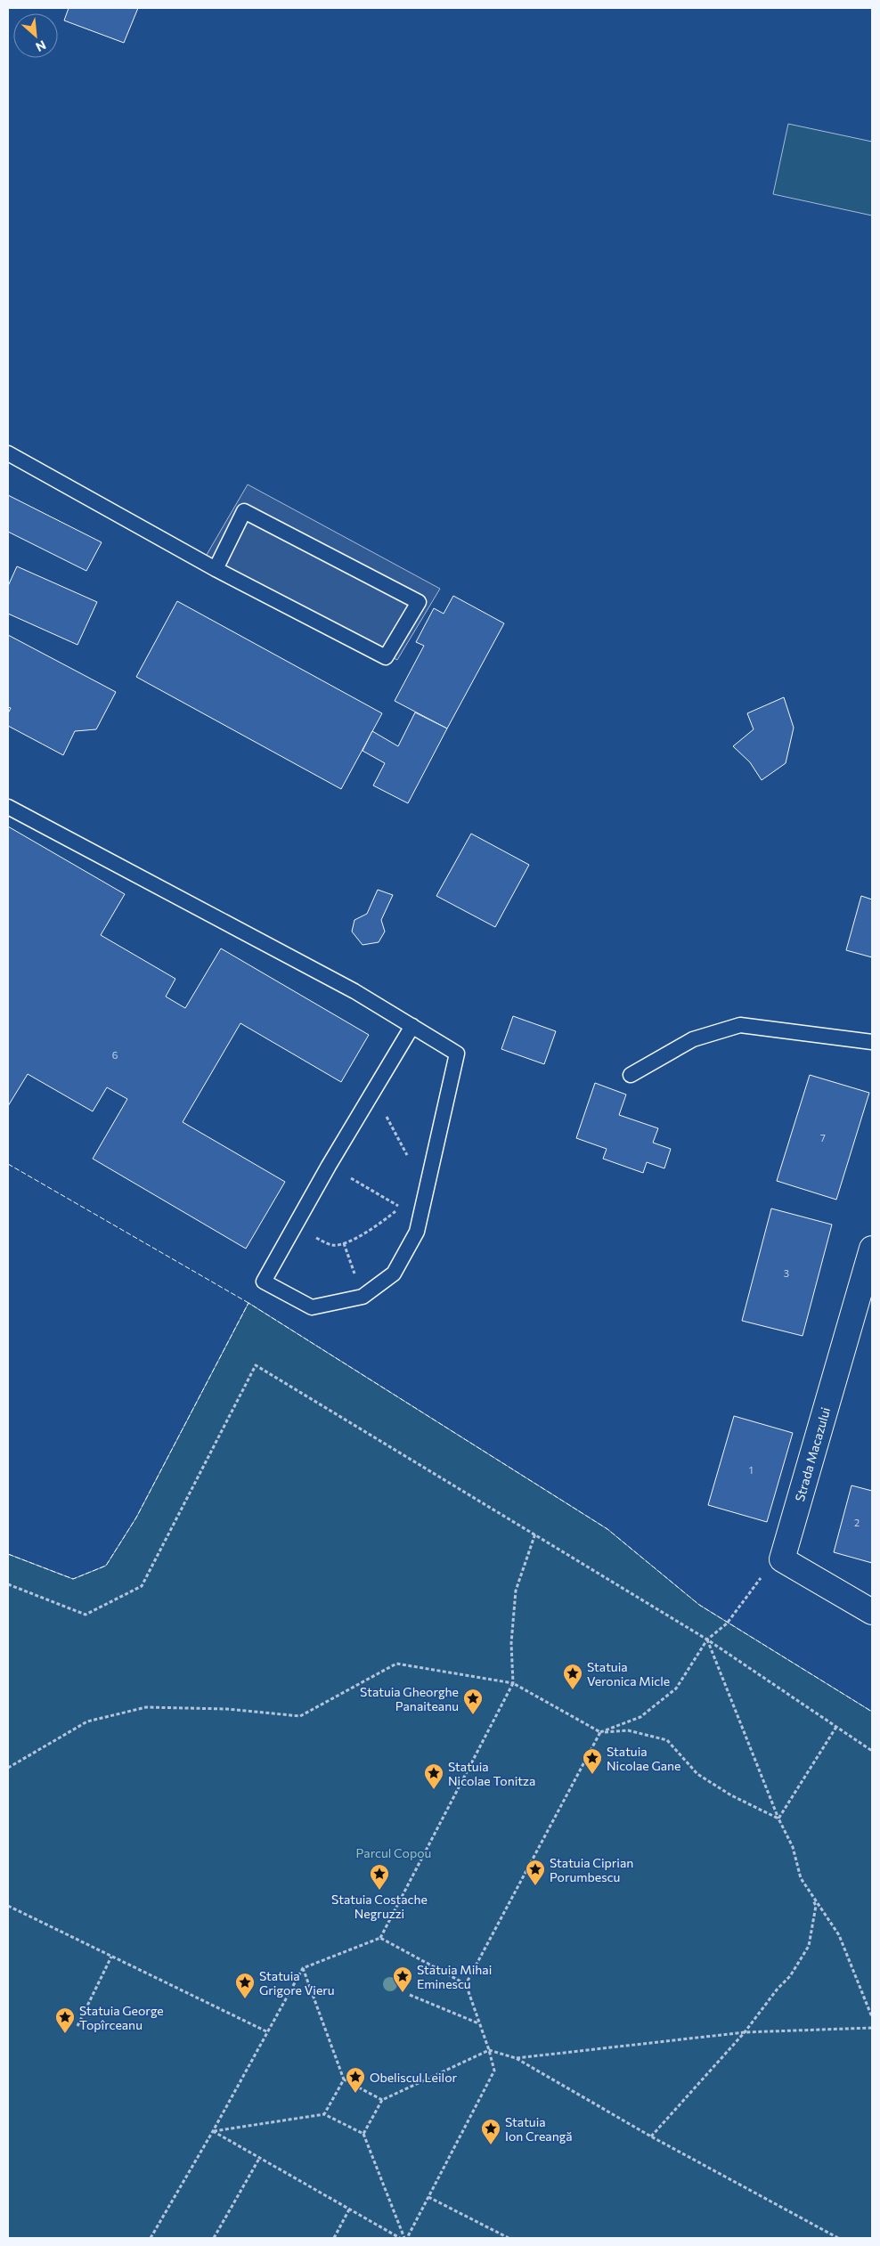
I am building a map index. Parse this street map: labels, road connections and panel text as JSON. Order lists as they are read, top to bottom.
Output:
{
  "streets": {
    "street": ["Strada Macazului"]
  },
  "parks": ["Parcul Copou"],
  "places": {
    "place": [
      "Statuia Veronica Micle",
      "Statuia Gheorghe Panaiteanu",
      "Statuia Nicolae Gane",
      "Statuia Nicolae Tonitza",
      "Statuia Ciprian Porumbescu",
      "Statuia Costache Negruzzi",
      "Statuia Mihai Eminescu",
      "Statuia Grigore Vieru",
      "Statuia George Topîrceanu",
      "Obeliscul Leilor",
      "Statuia Ion Creangă"
    ]
  },
  "house_numbers": [
    "6",
    "7",
    "3",
    "1",
    "2"
  ],
  "north": "bottom right"
}
